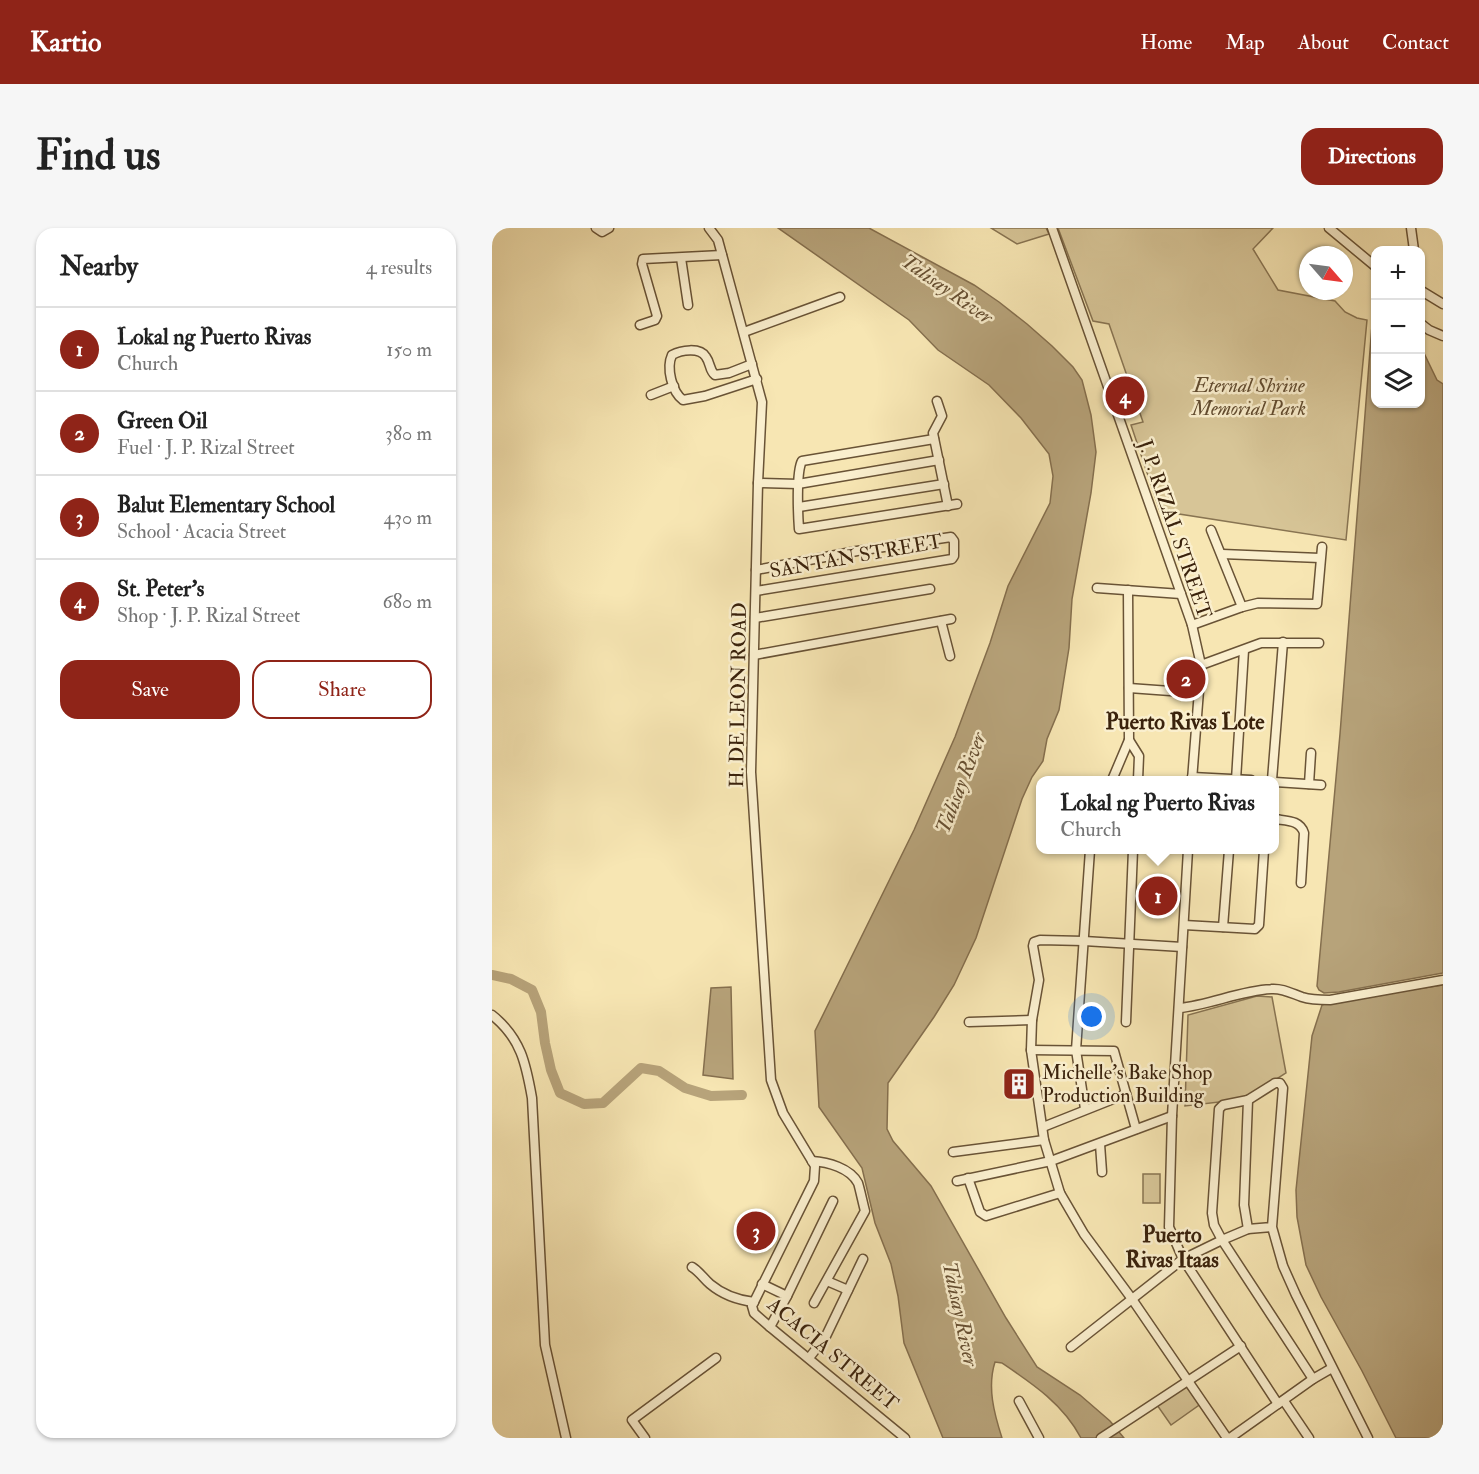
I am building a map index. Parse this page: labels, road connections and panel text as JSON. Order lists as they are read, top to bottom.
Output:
{
  "streets": {
    "street": [
      "J. P. RIZAL STREET",
      "SANTAN STREET",
      "H. DE LEON ROAD",
      "ACACIA STREET"
    ]
  },
  "crossings": [
    ["SANTAN STREET", "H. DE LEON ROAD"],
    ["H. DE LEON ROAD", "ACACIA STREET"]
  ],
  "districts": ["Puerto Rivas Lote", "Puerto Rivas Itaas"],
  "water": ["Talisay River"],
  "parks": ["Eternal Shrine Memorial Park"],
  "places": {
    "building": ["Michelle's Bake Shop Production Building"]
  },
  "north": "bottom right",
  "page": {
    "header": "Kartio",
    "nav": [
      "Home",
      "Map",
      "About",
      "Contact"
    ],
    "buttons": [
      "Directions",
      ["Save", "Share"]
    ],
    "title": "Find us",
    "heading": ["Nearby", "4 results"],
    "map_buttons": ["+", "−"],
    "list": [
      {
        "mark": "1",
        "name": "Lokal ng Puerto Rivas",
        "note": "Church",
        "value": "150 m"
      },
      {
        "mark": "2",
        "name": "Green Oil",
        "note": "Fuel · J. P. Rizal Street",
        "value": "380 m"
      },
      {
        "mark": "3",
        "name": "Balut Elementary School",
        "note": "School · Acacia Street",
        "value": "430 m"
      },
      {
        "mark": "4",
        "name": "St. Peter's",
        "note": "Shop · J. P. Rizal Street",
        "value": "680 m"
      }
    ],
    "pins": [
      "4",
      "2",
      "1",
      "3"
    ],
    "popup": ["Lokal ng Puerto Rivas", "Church"]
  }
}
